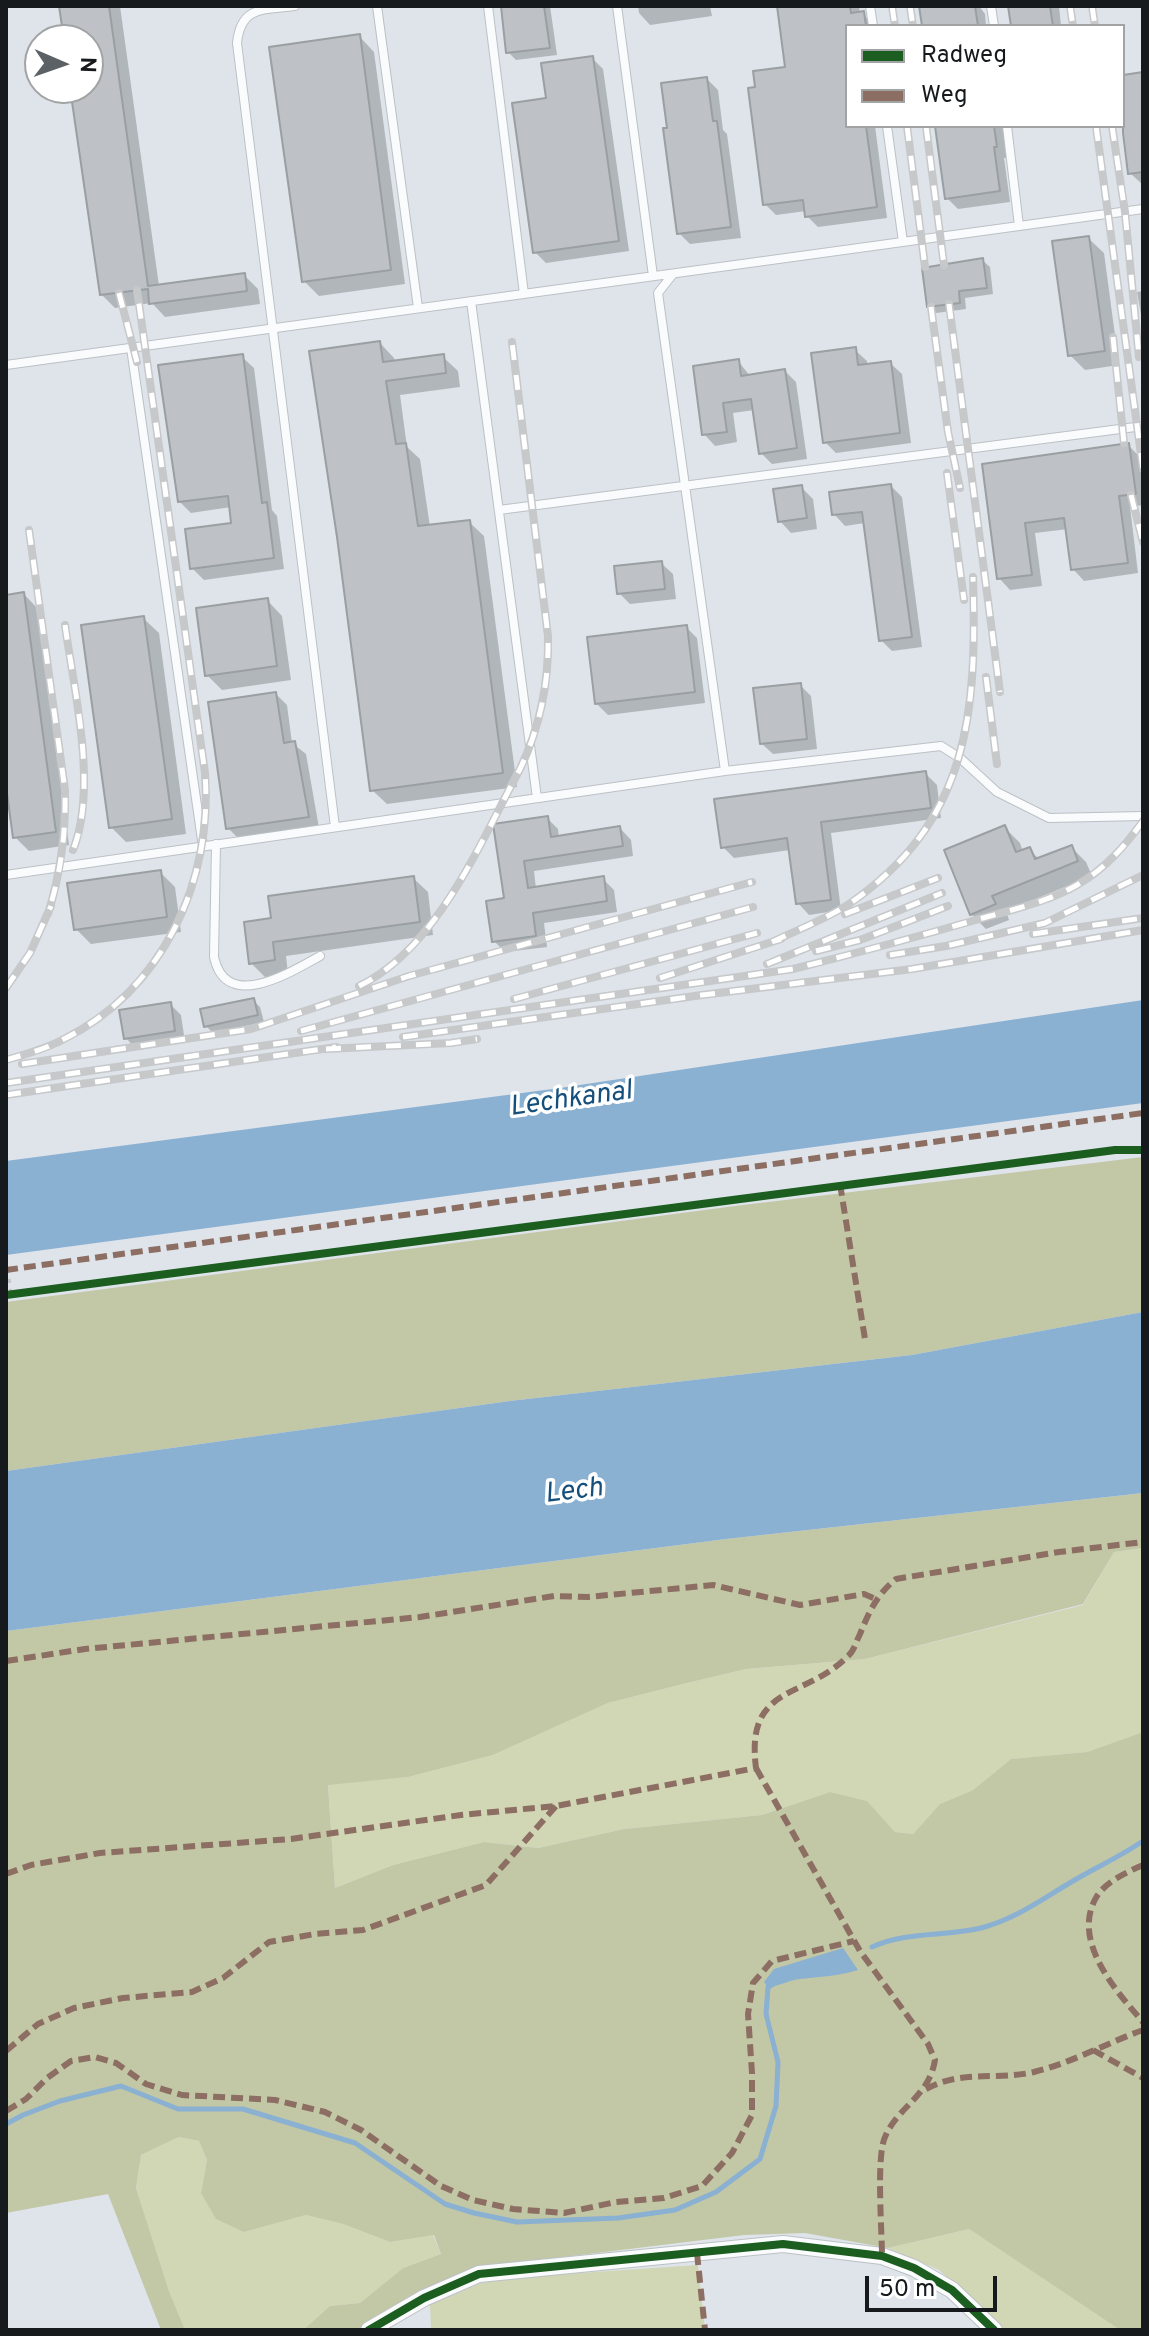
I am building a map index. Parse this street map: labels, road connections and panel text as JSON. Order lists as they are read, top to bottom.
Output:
{
  "water": ["Lechkanal", "Lech"],
  "legend": ["Radweg", "Weg"],
  "scale_bar": "50 m",
  "north": "right"
}
